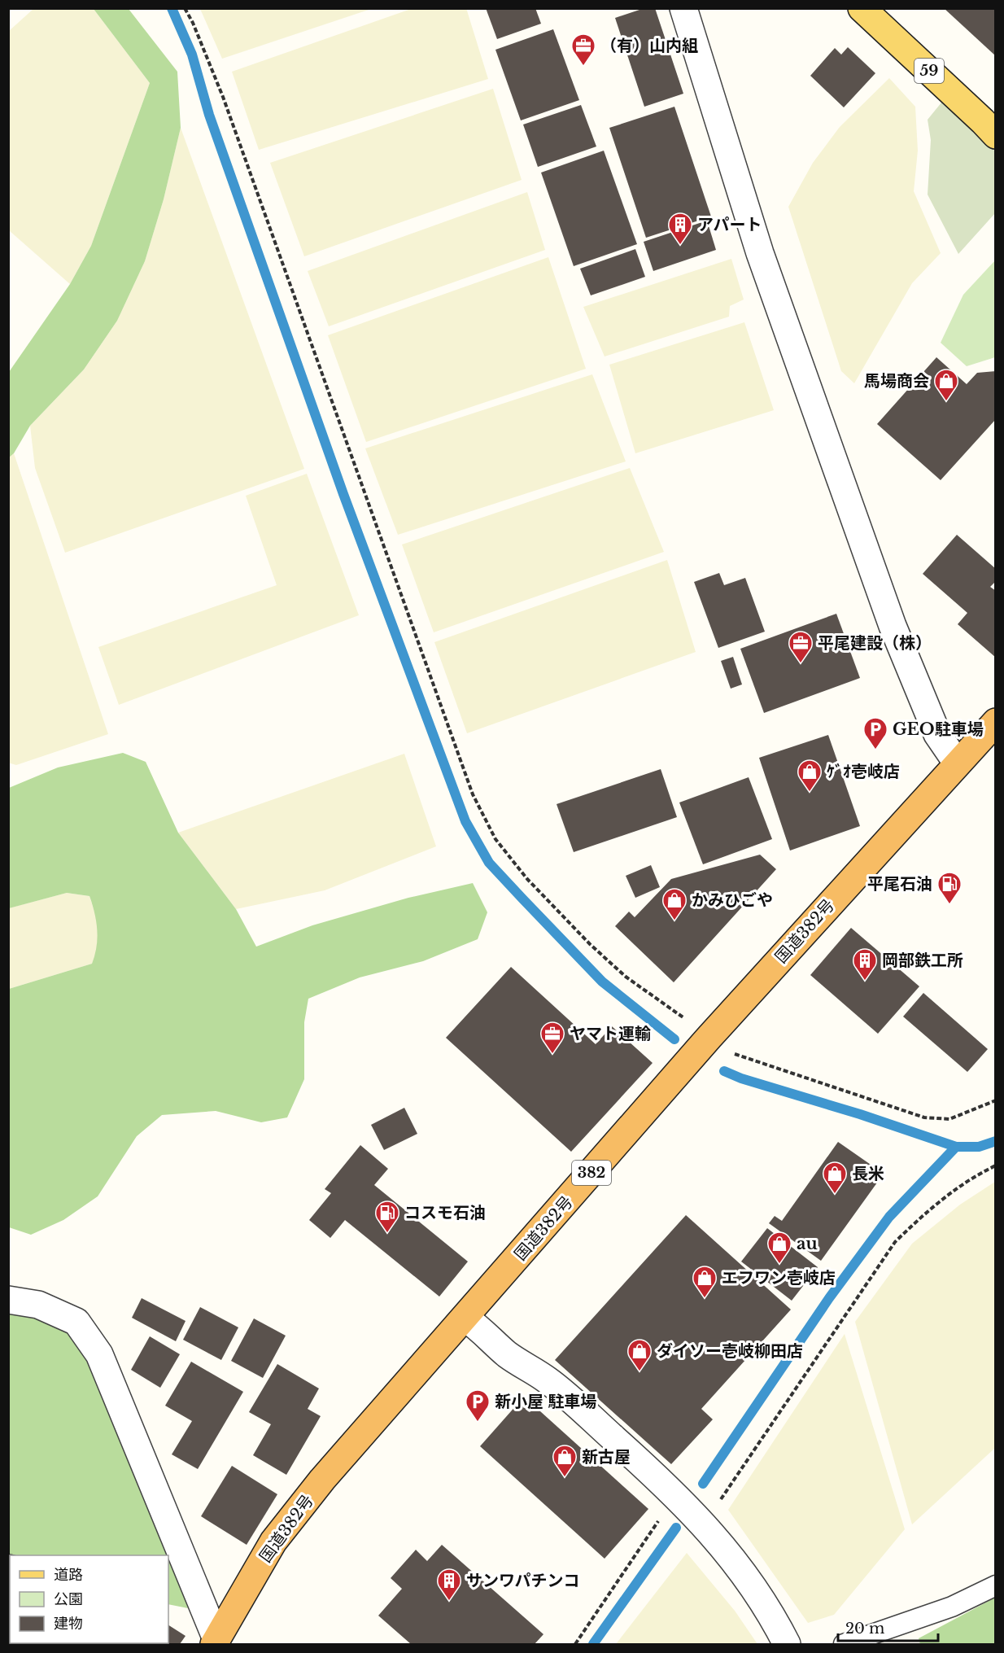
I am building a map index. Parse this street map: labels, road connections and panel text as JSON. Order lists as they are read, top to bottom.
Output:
{
  "streets": {
    "highway": ["国道382号", "382"],
    "main road": ["59"]
  },
  "places": {
    "office": ["（有）山内組", "平尾建設（株）", "ヤマト運輸"],
    "building": ["アパート", "岡部鉄工所", "サンワパチンコ"],
    "shop": [
      "馬場商会",
      "ｹﾞｵ壱岐店",
      "かみひごや",
      "長米",
      "au",
      "エフワン壱岐店",
      "ダイソー壱岐柳田店",
      "新古屋"
    ],
    "parking": ["GEO駐車場", "新小屋 駐車場"],
    "fuel station": ["平尾石油", "コスモ石油"]
  },
  "legend": ["道路", "公園", "建物"],
  "scale_bar": "20 m"
}
